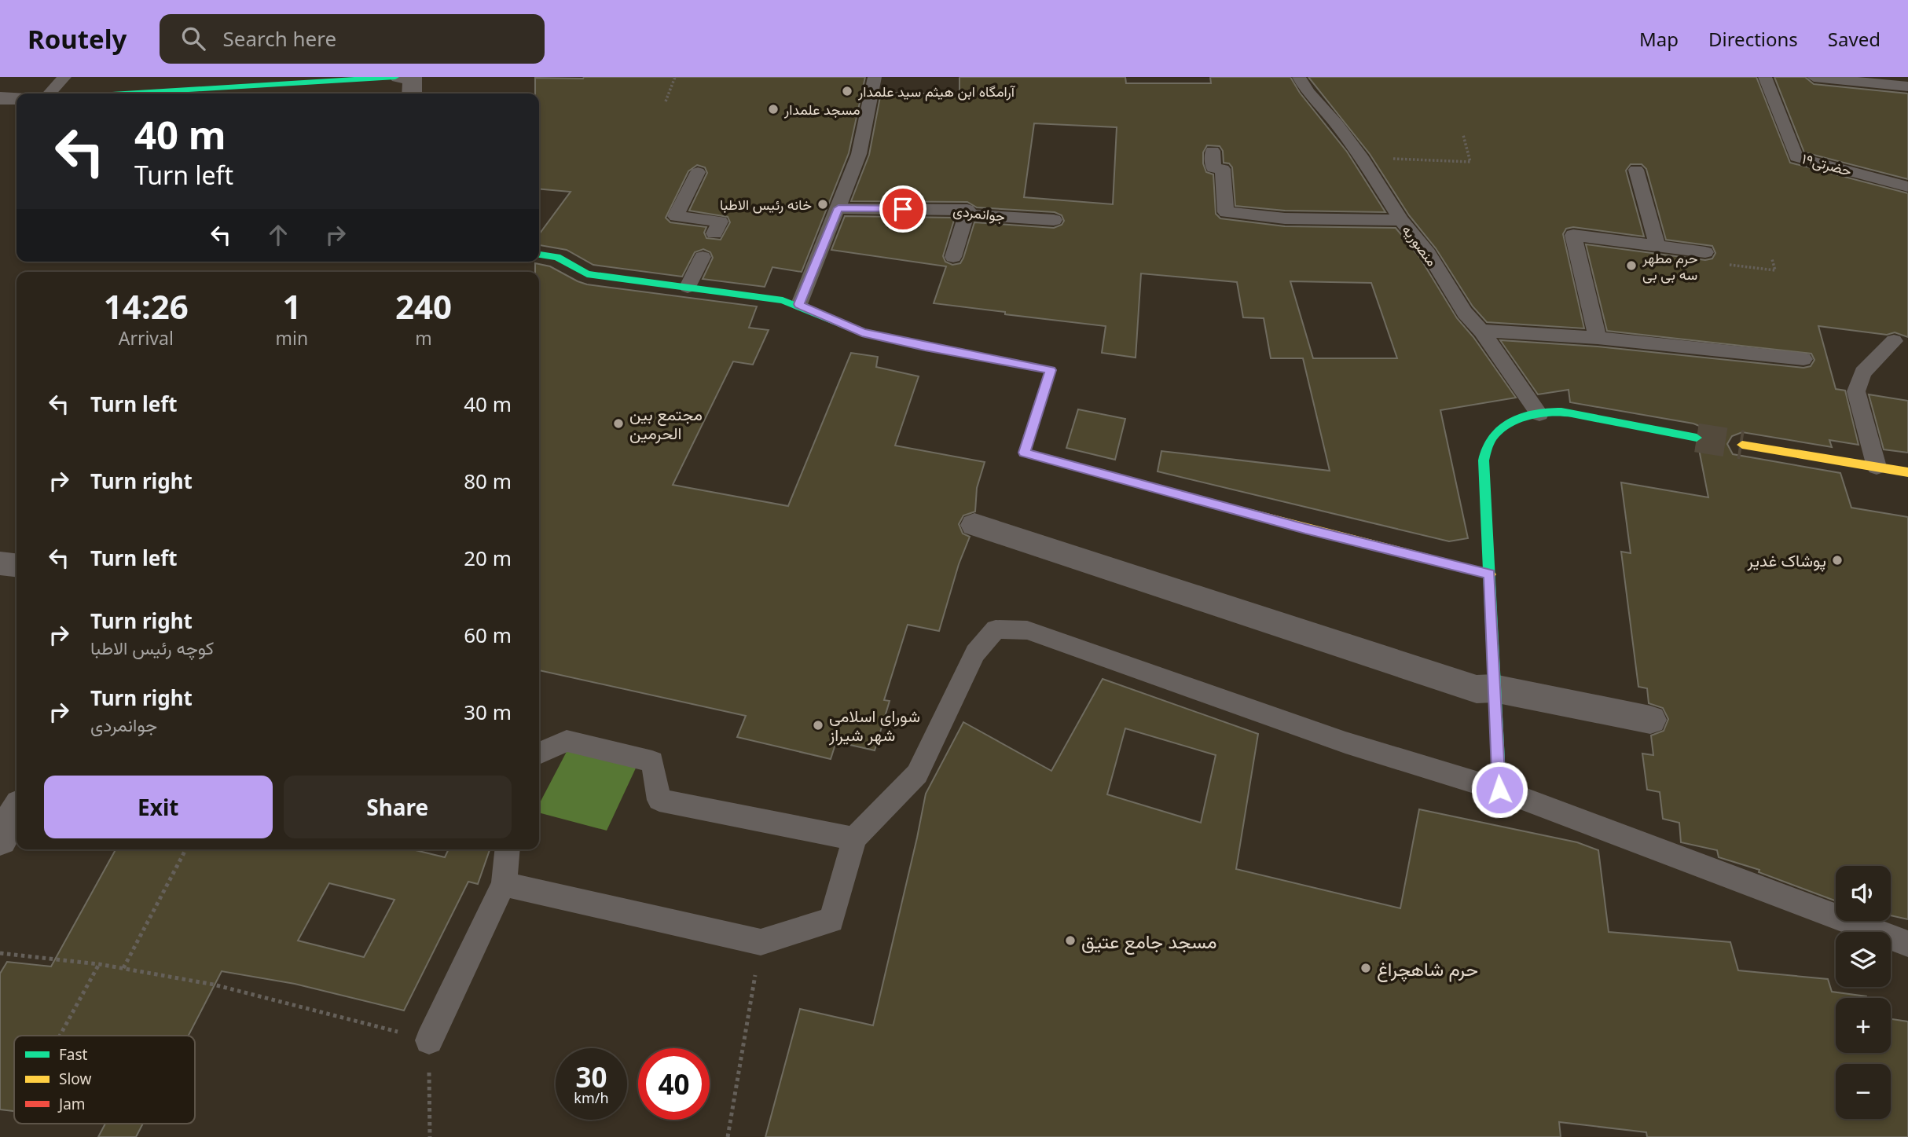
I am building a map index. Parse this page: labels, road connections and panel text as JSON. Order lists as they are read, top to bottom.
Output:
{
  "streets": {
    "lane": ["حضرتی۱۹", "جوانمردی", "منصوریه"]
  },
  "places": [
    "آرامگاه ابن هیثم سید علمدار",
    "مسجد علمدار",
    "خانه رئیس الاطبا",
    "حرم مطهر سه بی بی",
    "مجتمع بین الحرمین",
    "پوشاک غدیر",
    "شورای اسلامی شهر شیراز",
    "مسجد جامع عتیق",
    "حرم شاهچراغ"
  ],
  "legend": ["Fast", "Slow", "Jam"],
  "page": {
    "header": "Routely",
    "search": "Search here",
    "nav": ["Map", "Directions", "Saved"],
    "turn": ["40 m", "Turn left"],
    "eta": [
      "14:26",
      "Arrival",
      "1",
      "min",
      "240",
      "m"
    ],
    "list": [
      {
        "name": "Turn left",
        "value": "40 m"
      },
      {
        "name": "Turn right",
        "value": "80 m"
      },
      {
        "name": "Turn left",
        "value": "20 m"
      },
      {
        "name": "Turn right",
        "note": "کوچه رئیس الاطبا",
        "value": "60 m"
      },
      {
        "name": "Turn right",
        "note": "جوانمردی",
        "value": "30 m"
      }
    ],
    "buttons": ["Exit", "Share"],
    "map_buttons": ["+", "−"],
    "speed": "30 km/h",
    "limit": "40"
  }
}
